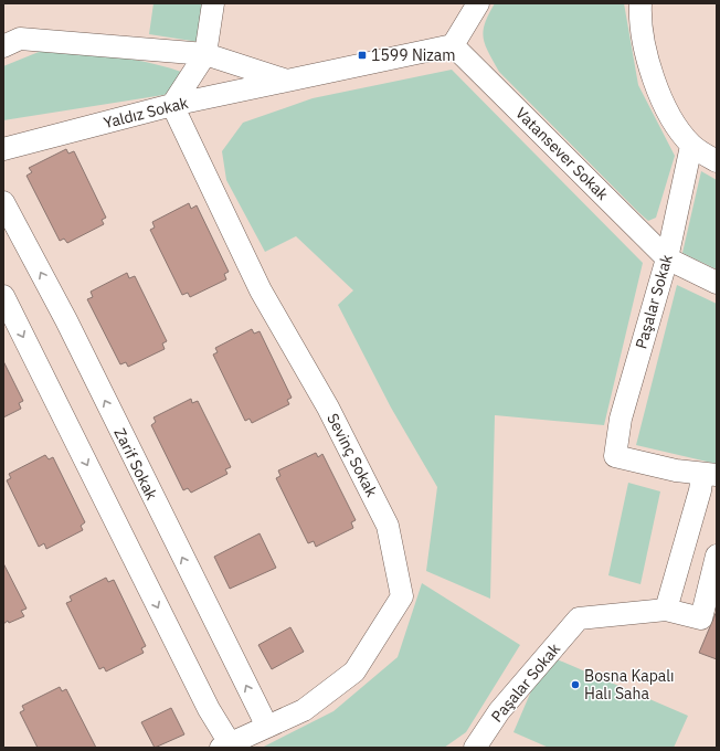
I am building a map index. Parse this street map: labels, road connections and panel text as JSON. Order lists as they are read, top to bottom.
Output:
{
  "streets": {
    "street": [
      "Yaldız Sokak",
      "Vatansever Sokak",
      "Paşalar Sokak",
      "Sevinç Sokak",
      "Zarif Sokak"
    ]
  },
  "crossings": [
    ["Yaldız Sokak", "Vatansever Sokak"],
    ["Yaldız Sokak", "Sevinç Sokak"],
    ["Vatansever Sokak", "Paşalar Sokak"],
    ["Sevinç Sokak", "Zarif Sokak"]
  ],
  "places": {
    "transit": ["1599 Nizam"],
    "other": ["Bosna Kapalı Halı Saha"]
  }
}
